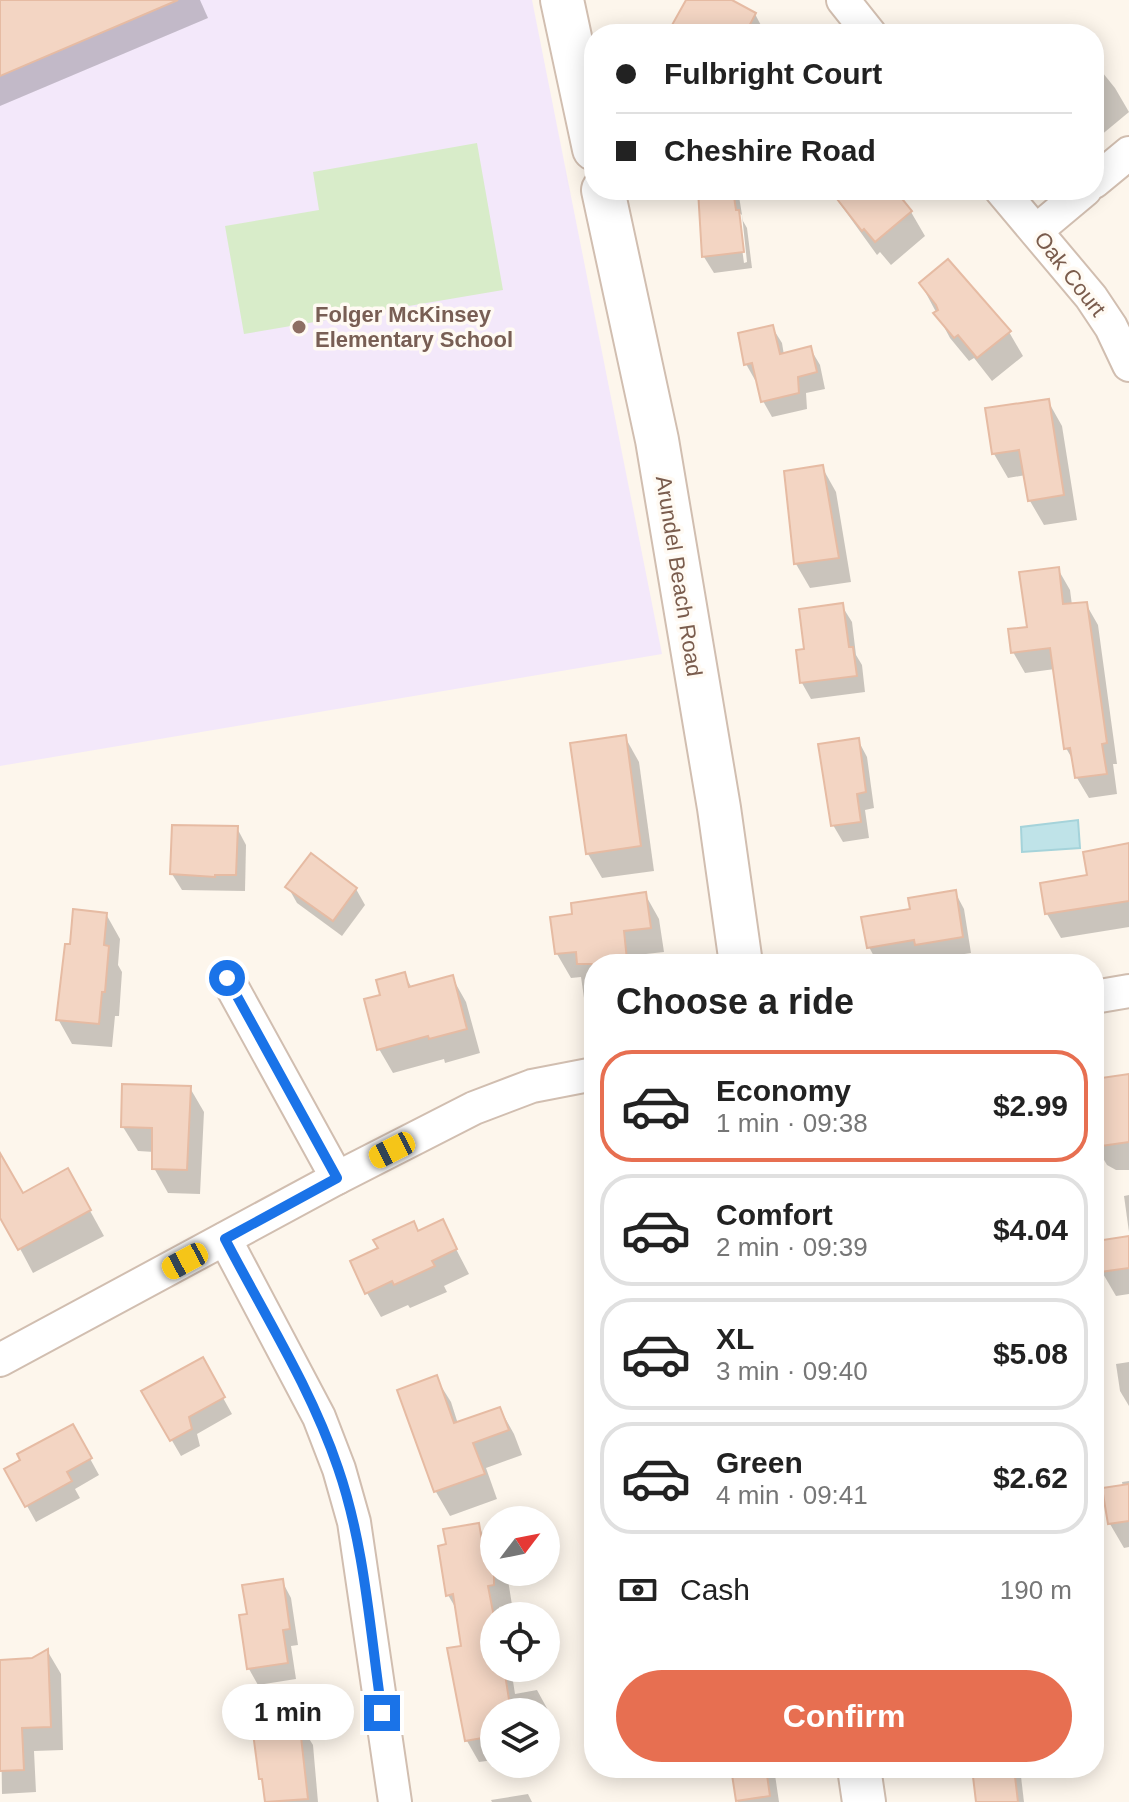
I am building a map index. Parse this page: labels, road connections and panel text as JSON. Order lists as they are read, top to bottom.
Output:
{
  "streets": {
    "street": ["Oak Court", "Arundel Beach Road"]
  },
  "places": ["Folger McKinsey Elementary School"],
  "north": "top right",
  "page": {
    "banner": ["Fulbright Court", "Cheshire Road"],
    "heading": "Choose a ride",
    "list": [
      {
        "name": "Economy",
        "note": "1 min · 09:38",
        "value": "$2.99"
      },
      {
        "name": "Comfort",
        "note": "2 min · 09:39",
        "value": "$4.04"
      },
      {
        "name": "XL",
        "note": "3 min · 09:40",
        "value": "$5.08"
      },
      {
        "name": "Green",
        "note": "4 min · 09:41",
        "value": "$2.62"
      }
    ],
    "pay": ["Cash", "190 m"],
    "buttons": "Confirm",
    "bubble": "1 min"
  }
}
